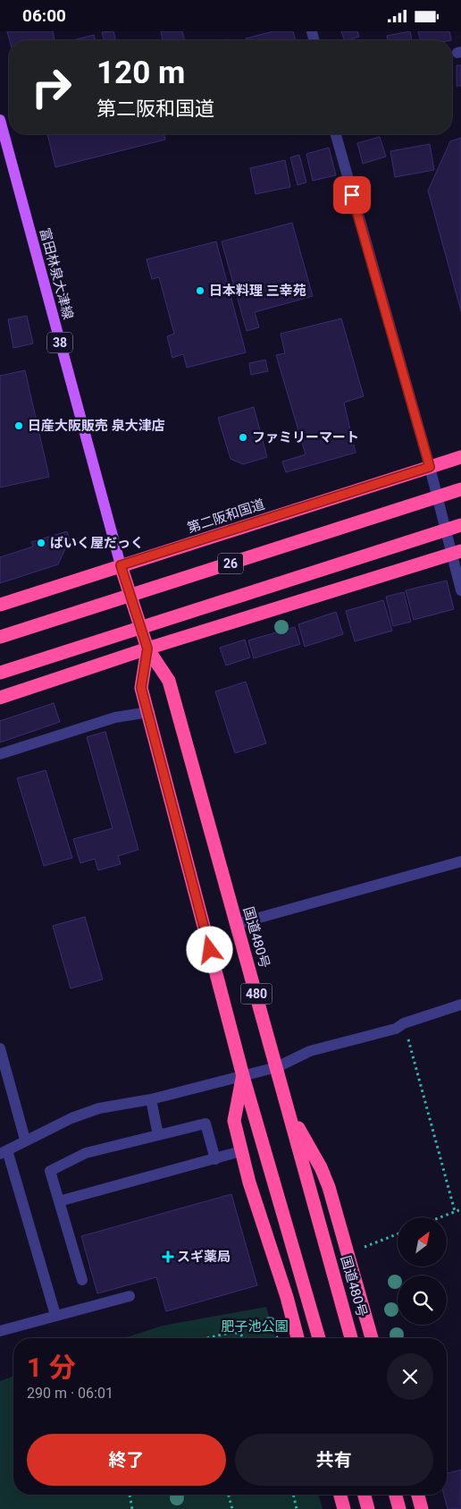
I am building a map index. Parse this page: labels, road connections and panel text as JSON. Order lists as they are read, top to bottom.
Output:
{
  "streets": {
    "highway": [
      "第二阪和国道",
      "26",
      "国道480号",
      "480"
    ],
    "main road": ["富田林泉大津線", "38"]
  },
  "crossings": [
    ["富田林泉大津線", "第二阪和国道"],
    ["富田林泉大津線", "国道480号"],
    ["第二阪和国道", "国道480号"],
    ["国道480号", "480"]
  ],
  "parks": ["肥子池公園"],
  "places": {
    "other": [
      "日本料理 三幸苑",
      "日産大阪販売 泉大津店",
      "ファミリーマート",
      "ばいく屋だっく"
    ],
    "health": ["スギ薬局"]
  },
  "north": "top right",
  "page": {
    "status": "06:00",
    "turn": ["120 m", "第二阪和国道"],
    "heading": ["1 分", "290 m · 06:01"],
    "buttons": ["終了", "共有"]
  }
}
